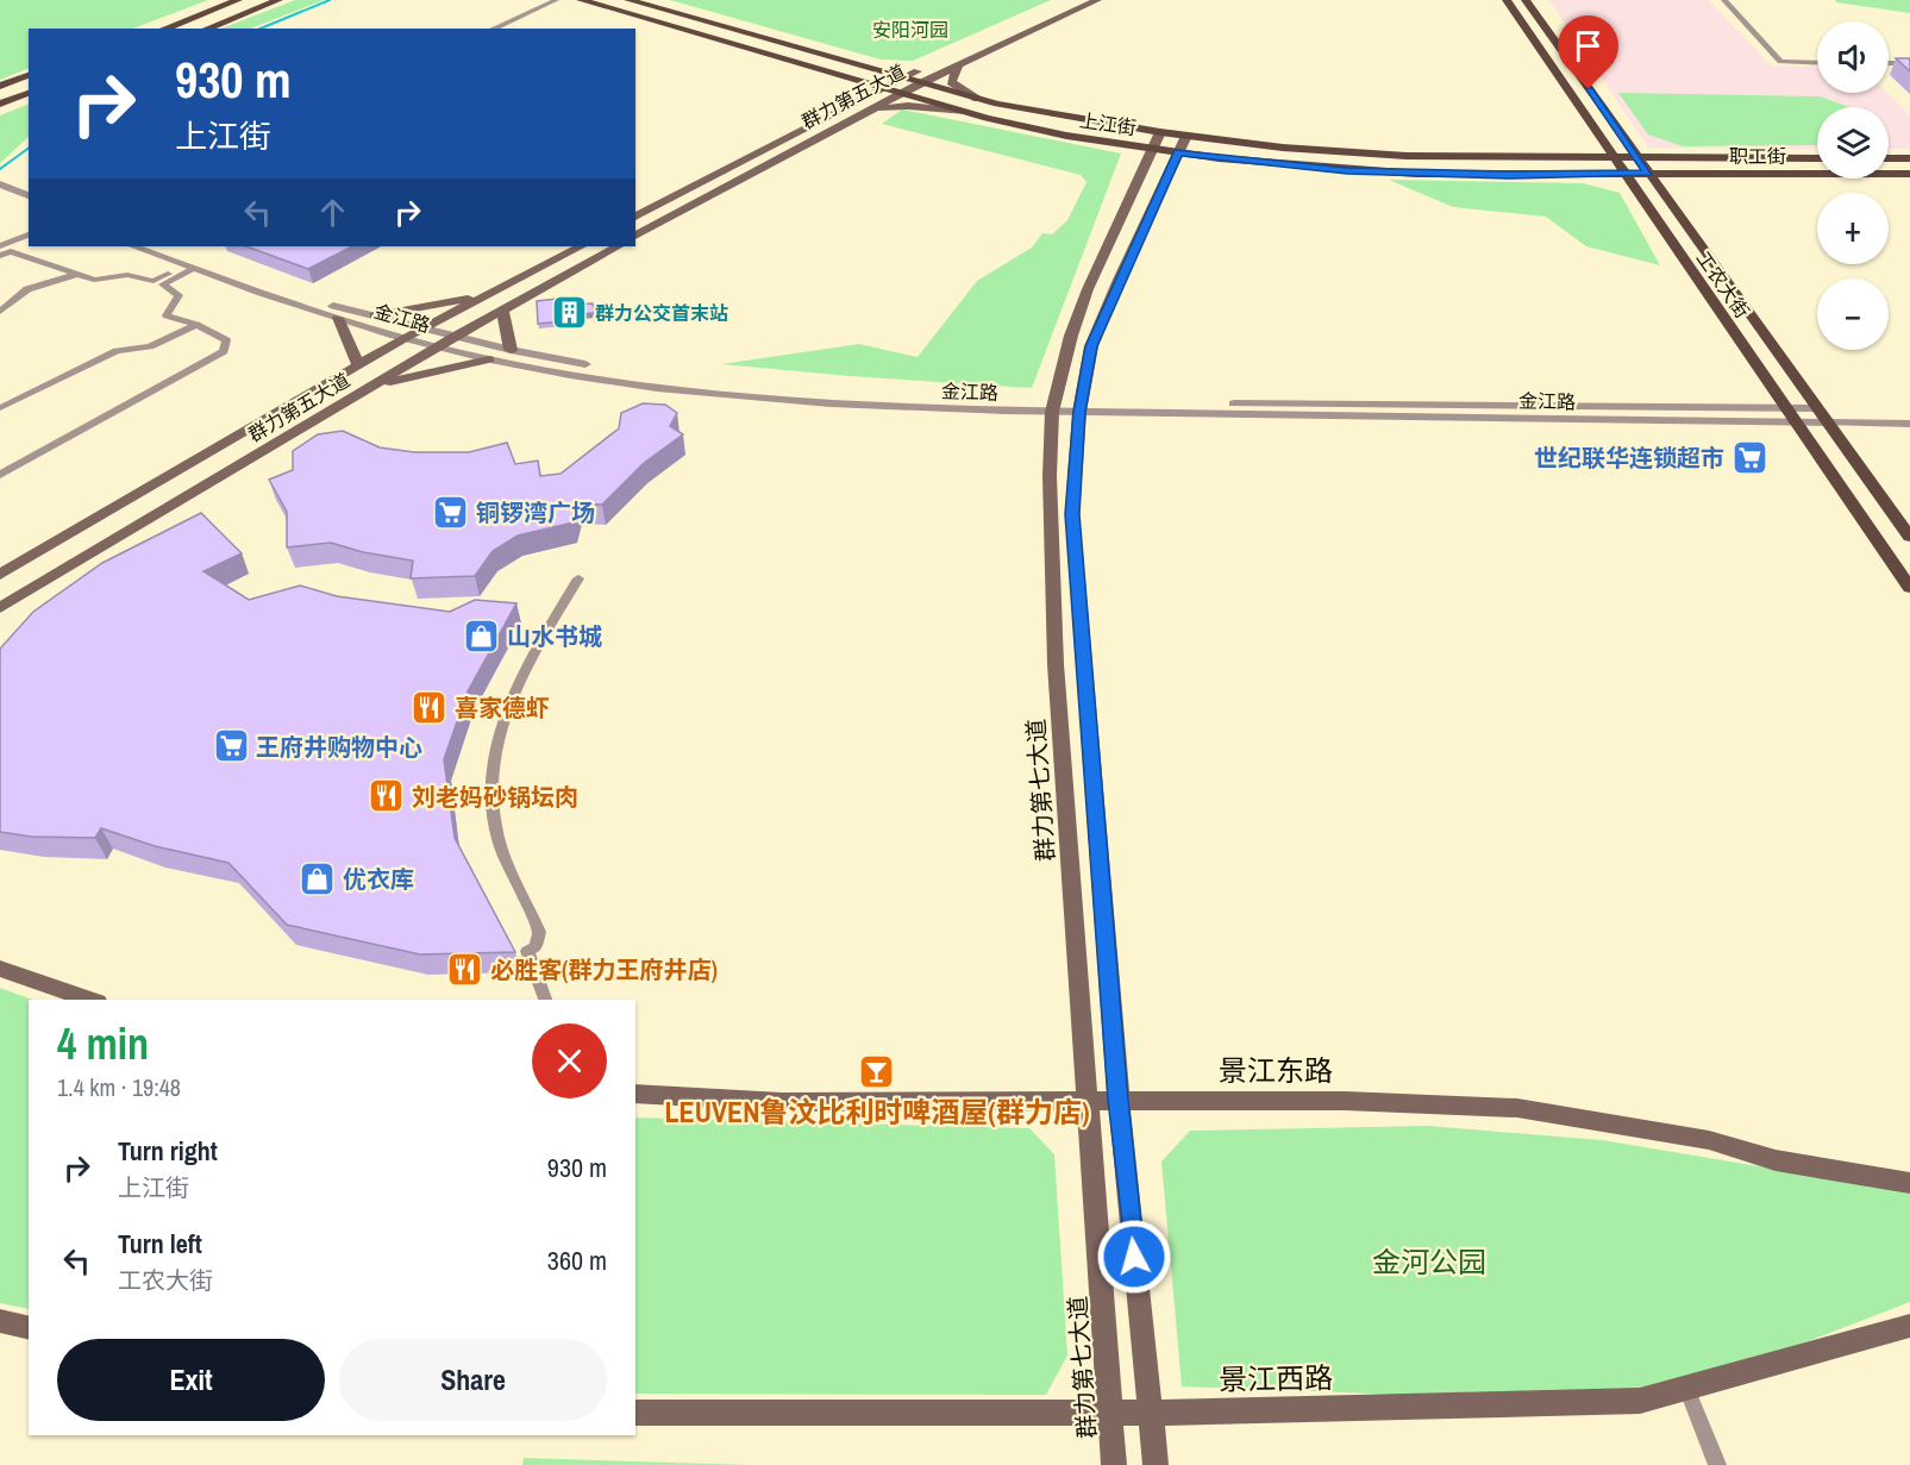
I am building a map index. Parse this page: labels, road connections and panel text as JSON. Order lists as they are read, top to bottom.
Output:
{
  "streets": {
    "main road": [
      "群力第五大道",
      "上江街",
      "职工街",
      "工农大街",
      "群力第七大道",
      "景江东路",
      "景江西路"
    ],
    "street": ["金江路"]
  },
  "crossings": [
    ["群力第五大道", "上江街"],
    ["群力第五大道", "金江路"],
    ["上江街", "职工街"],
    ["上江街", "工农大街"],
    ["上江街", "群力第七大道"],
    ["职工街", "工农大街"],
    ["工农大街", "金江路"],
    ["金江路", "群力第七大道"],
    ["群力第七大道", "景江东路"],
    ["群力第七大道", "景江西路"]
  ],
  "parks": ["安阳河园", "金河公园"],
  "places": {
    "building": ["群力公交首末站"],
    "supermarket": ["世纪联华连锁超市", "铜锣湾广场", "王府井购物中心"],
    "shop": ["山水书城", "优衣库"],
    "restaurant": ["喜家德虾", "刘老妈砂锅坛肉", "必胜客(群力王府井店)"],
    "bar": ["LEUVEN鲁汶比利时啤酒屋(群力店)"]
  },
  "page": {
    "map_buttons": ["+", "−"],
    "turn": ["930 m", "上江街"],
    "heading": ["4 min", "1.4 km · 19:48"],
    "list": [
      {
        "name": "Turn right",
        "note": "上江街",
        "value": "930 m"
      },
      {
        "name": "Turn left",
        "note": "工农大街",
        "value": "360 m"
      }
    ],
    "buttons": ["Exit", "Share"]
  }
}
